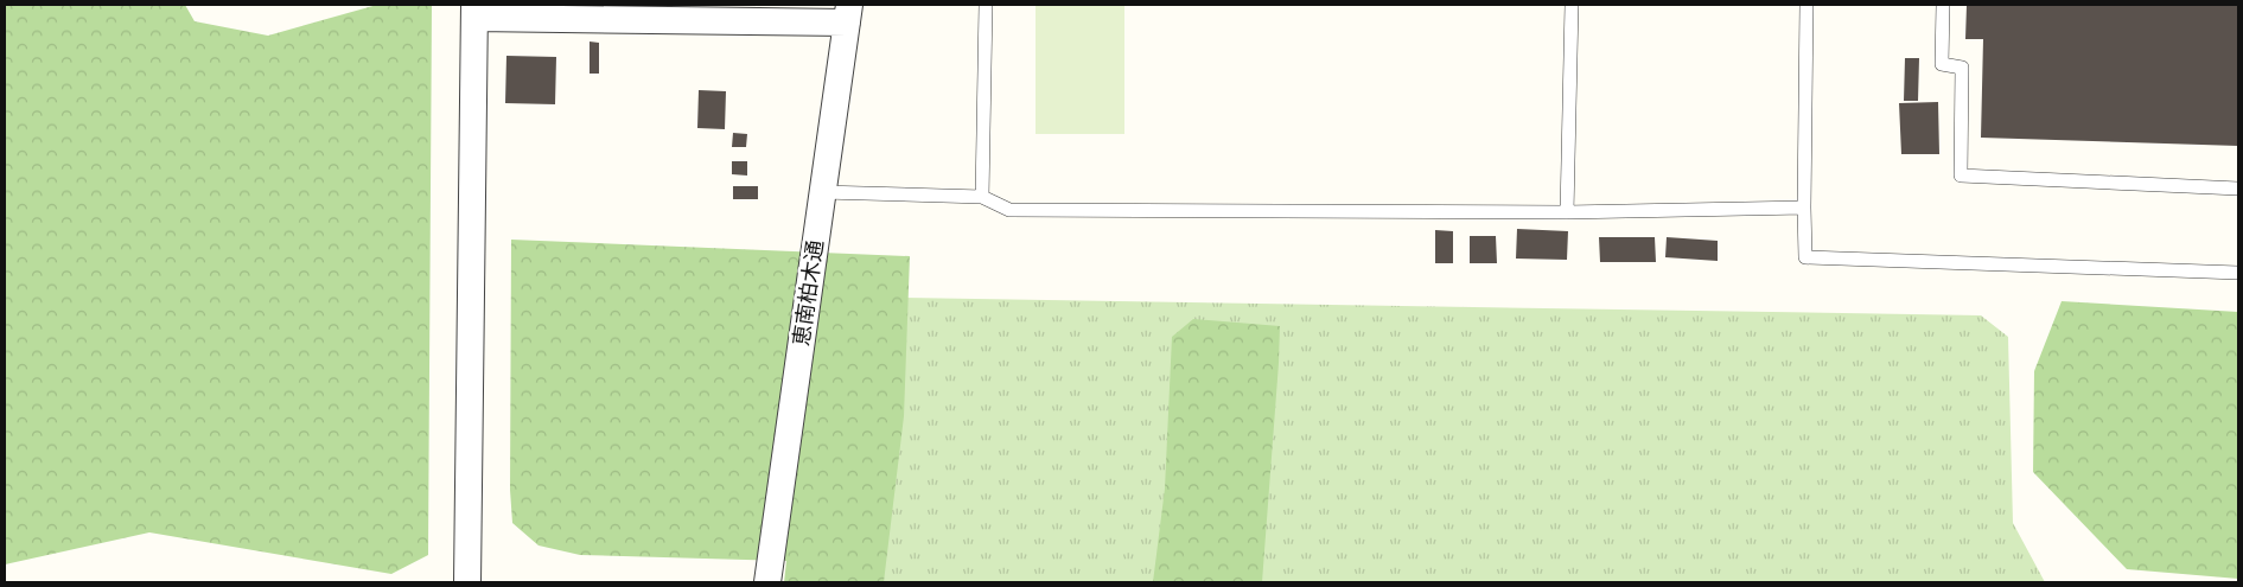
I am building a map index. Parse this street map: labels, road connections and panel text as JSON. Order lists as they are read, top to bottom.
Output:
{
  "streets": {
    "street": ["恵南柏木通"]
  }
}
